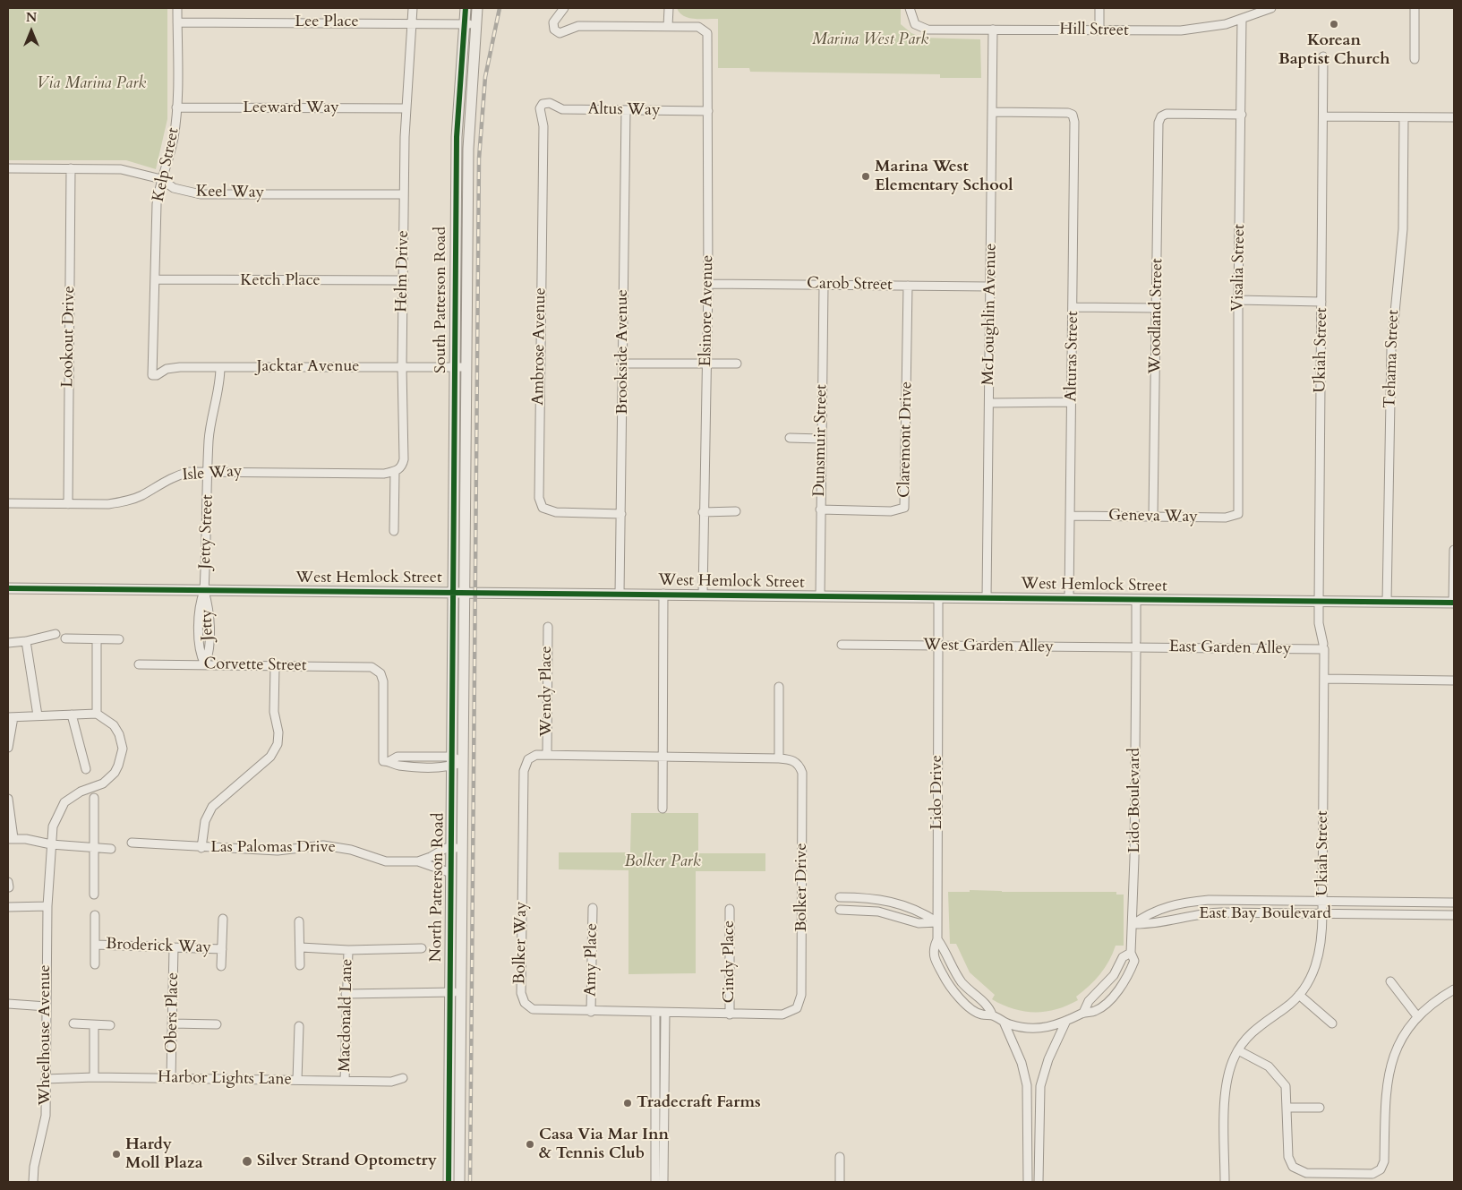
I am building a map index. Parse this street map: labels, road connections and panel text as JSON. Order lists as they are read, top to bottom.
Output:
{
  "streets": {
    "street": [
      "Lee Place",
      "Hill Street",
      "Leeward Way",
      "Altus Way",
      "Kelp Street",
      "Keel Way",
      "Visalia Street",
      "Helm Drive",
      "Ketch Place",
      "Carob Street",
      "South Patterson Road",
      "Elsinore Avenue",
      "McLoughlin Avenue",
      "Woodland Street",
      "Lookout Drive",
      "Ambrose Avenue",
      "Ukiah Street",
      "Brookside Avenue",
      "Alturas Street",
      "Tehama Street",
      "Jacktar Avenue",
      "Claremont Drive",
      "Dunsmuir Street",
      "Isle Way",
      "Geneva Way",
      "Jetty Street",
      "West Hemlock Street",
      "Jetty",
      "West Garden Alley",
      "East Garden Alley",
      "Corvette Street",
      "Wendy Place",
      "Lido Drive",
      "Lido Boulevard",
      "Las Palomas Drive",
      "North Patterson Road",
      "Bolker Drive",
      "East Bay Boulevard",
      "Bolker Way",
      "Broderick Way",
      "Amy Place",
      "Cindy Place",
      "Obers Place",
      "Macdonald Lane",
      "Wheelhouse Avenue",
      "Harbor Lights Lane"
    ]
  },
  "crossings": [
    ["Lee Place", "Kelp Street"],
    ["Lee Place", "Helm Drive"],
    ["Lee Place", "South Patterson Road"],
    ["Hill Street", "Visalia Street"],
    ["Hill Street", "McLoughlin Avenue"],
    ["Leeward Way", "Kelp Street"],
    ["Leeward Way", "Helm Drive"],
    ["Altus Way", "Elsinore Avenue"],
    ["Altus Way", "Ambrose Avenue"],
    ["Altus Way", "Brookside Avenue"],
    ["Kelp Street", "Keel Way"],
    ["Kelp Street", "Ketch Place"],
    ["Kelp Street", "Jacktar Avenue"],
    ["Keel Way", "Helm Drive"],
    ["Keel Way", "Lookout Drive"],
    ["Visalia Street", "Woodland Street"],
    ["Visalia Street", "Geneva Way"],
    ["Helm Drive", "Ketch Place"],
    ["Helm Drive", "Jacktar Avenue"],
    ["Helm Drive", "Isle Way"],
    ["Carob Street", "Elsinore Avenue"],
    ["Carob Street", "McLoughlin Avenue"],
    ["Carob Street", "Claremont Drive"],
    ["Carob Street", "Dunsmuir Street"],
    ["South Patterson Road", "Jacktar Avenue"],
    ["South Patterson Road", "West Hemlock Street"],
    ["South Patterson Road", "North Patterson Road"],
    ["Elsinore Avenue", "West Hemlock Street"],
    ["McLoughlin Avenue", "Alturas Street"],
    ["McLoughlin Avenue", "West Hemlock Street"],
    ["Woodland Street", "Geneva Way"],
    ["Lookout Drive", "Isle Way"],
    ["Ambrose Avenue", "Brookside Avenue"],
    ["Ukiah Street", "West Hemlock Street"],
    ["Ukiah Street", "East Garden Alley"],
    ["Ukiah Street", "East Bay Boulevard"],
    ["Brookside Avenue", "West Hemlock Street"],
    ["Alturas Street", "Geneva Way"],
    ["Alturas Street", "West Hemlock Street"],
    ["Tehama Street", "West Hemlock Street"],
    ["Jacktar Avenue", "Jetty Street"],
    ["Claremont Drive", "Dunsmuir Street"],
    ["Dunsmuir Street", "West Hemlock Street"],
    ["Isle Way", "Jetty Street"],
    ["Jetty Street", "West Hemlock Street"],
    ["Jetty Street", "Jetty"],
    ["West Hemlock Street", "Jetty"],
    ["West Hemlock Street", "Lido Drive"],
    ["West Hemlock Street", "Lido Boulevard"],
    ["West Hemlock Street", "North Patterson Road"],
    ["Jetty", "Corvette Street"],
    ["West Garden Alley", "East Garden Alley"],
    ["West Garden Alley", "Lido Drive"],
    ["West Garden Alley", "Lido Boulevard"],
    ["East Garden Alley", "Lido Boulevard"],
    ["Corvette Street", "North Patterson Road"],
    ["Wendy Place", "Bolker Drive"],
    ["Wendy Place", "Bolker Way"],
    ["Lido Drive", "Lido Boulevard"],
    ["Lido Boulevard", "East Bay Boulevard"],
    ["Las Palomas Drive", "North Patterson Road"],
    ["Bolker Drive", "Bolker Way"],
    ["Bolker Drive", "Cindy Place"],
    ["Bolker Way", "Amy Place"],
    ["Broderick Way", "Obers Place"],
    ["Obers Place", "Harbor Lights Lane"],
    ["Macdonald Lane", "Harbor Lights Lane"],
    ["Wheelhouse Avenue", "Harbor Lights Lane"]
  ],
  "parks": ["Marina West Park", "Via Marina Park", "Bolker Park"],
  "places": [
    "Korean Baptist Church",
    "Marina West Elementary School",
    "Tradecraft Farms",
    "Casa Via Mar Inn & Tennis Club",
    "Hardy Moll Plaza",
    "Silver Strand Optometry"
  ],
  "north": "top"
}
